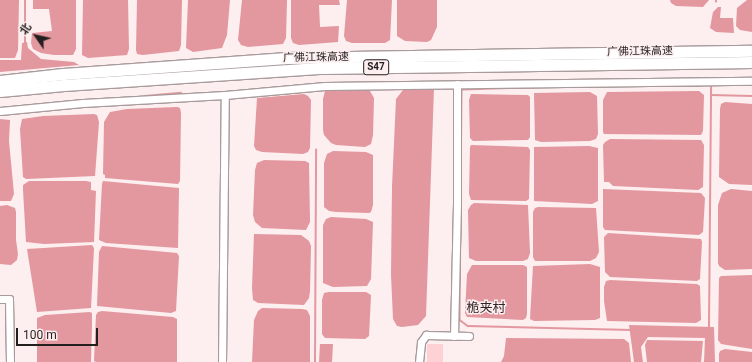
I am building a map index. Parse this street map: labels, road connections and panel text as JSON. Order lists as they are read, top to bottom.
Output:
{
  "streets": {
    "highway": ["广佛江珠高速", "S47"]
  },
  "districts": ["桅夹村"],
  "scale_bar": "100 m",
  "north": "top left"
}
